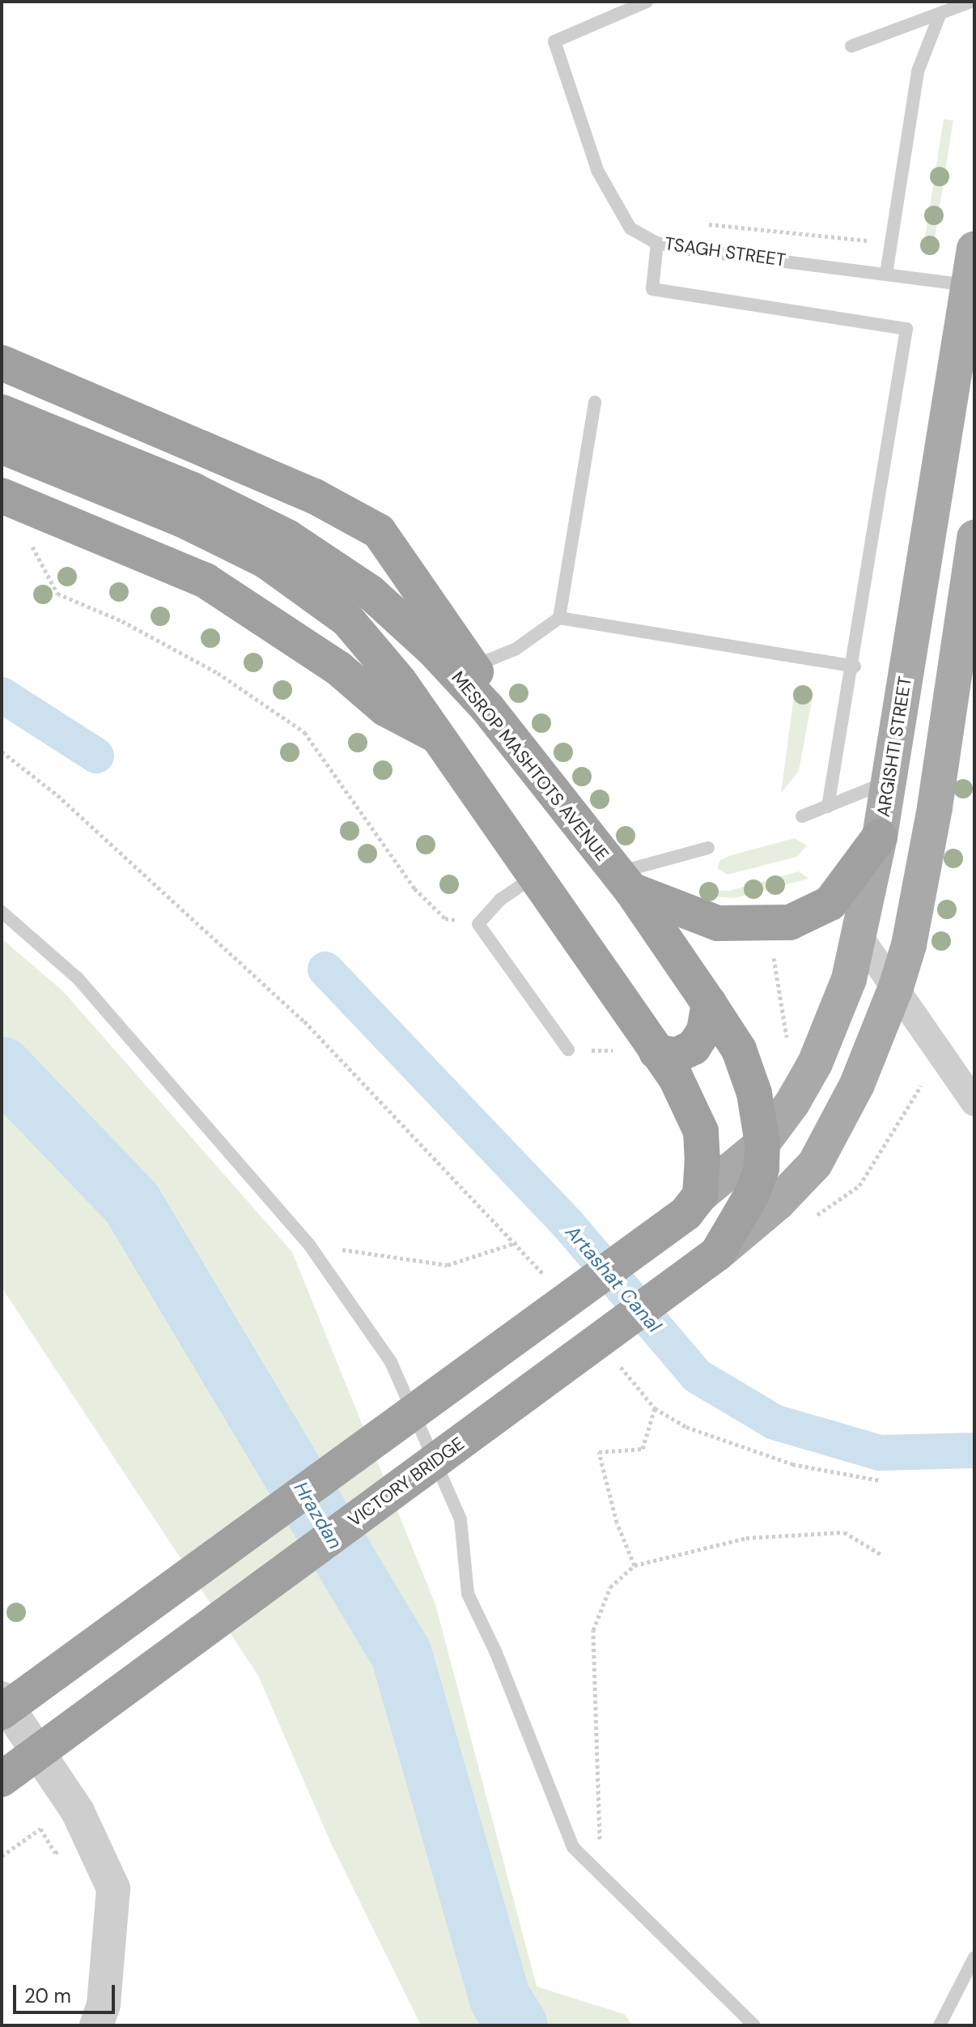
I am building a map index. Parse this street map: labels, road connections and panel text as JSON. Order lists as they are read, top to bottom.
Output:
{
  "streets": {
    "highway": ["MESROP MASHTOTS AVENUE", "VICTORY BRIDGE"],
    "main road": ["ARGISHTI STREET"],
    "lane": ["TSAGH STREET"]
  },
  "crossings": [
    ["TSAGH STREET", "ARGISHTI STREET"],
    ["ARGISHTI STREET", "MESROP MASHTOTS AVENUE"],
    ["MESROP MASHTOTS AVENUE", "VICTORY BRIDGE"]
  ],
  "water": ["Artashat Canal", "Hrazdan"],
  "scale_bar": "20 m"
}
